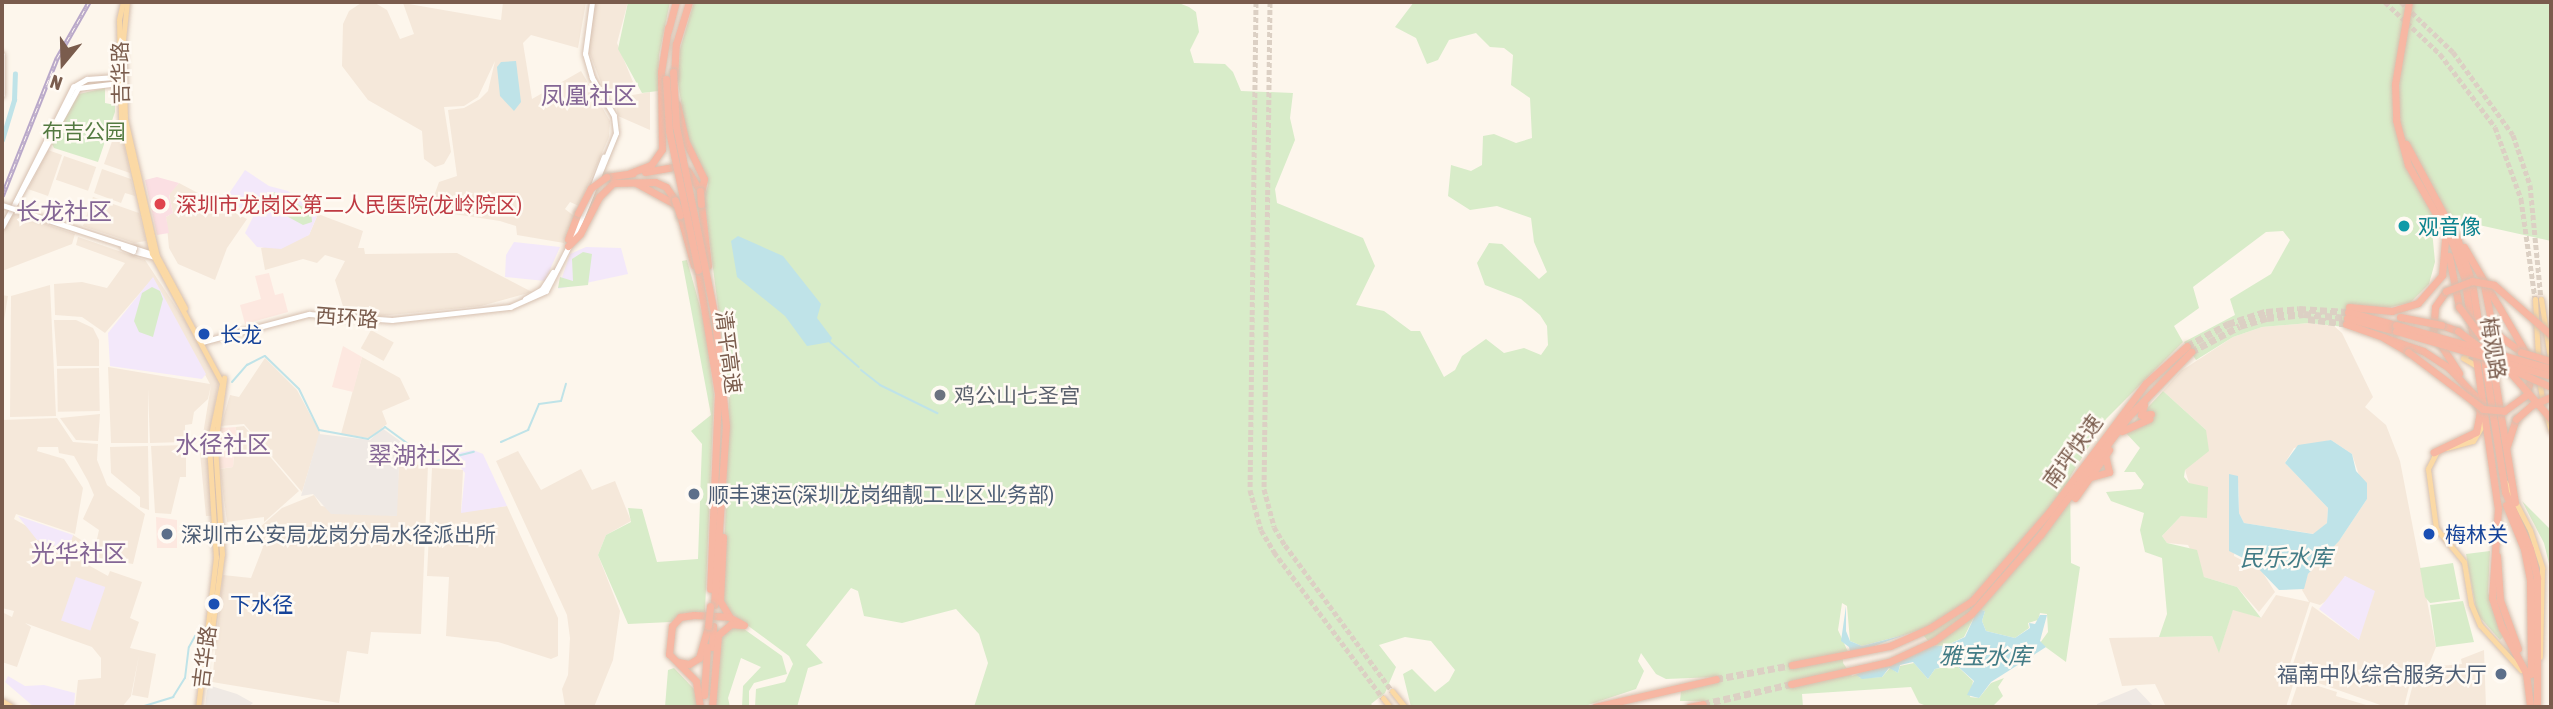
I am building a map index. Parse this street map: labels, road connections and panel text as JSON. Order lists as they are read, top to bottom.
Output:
{
  "streets": {
    "highway": ["梅观路", "清平高速", "南坪快速"],
    "main road": ["吉华路", "西环路"]
  },
  "crossings": [
    ["吉华路", "西环路"]
  ],
  "districts": [
    "凤凰社区",
    "长龙社区",
    "水径社区",
    "翠湖社区",
    "光华社区"
  ],
  "water": ["民乐水库", "雅宝水库"],
  "parks": ["布吉公园"],
  "places": [
    "深圳市龙岗区第二人民医院(龙岭院区)",
    "观音像",
    "长龙",
    "鸡公山七圣宫",
    "顺丰速运(深圳龙岗细靓工业区业务部)",
    "深圳市公安局龙岗分局水径派出所",
    "梅林关",
    "下水径",
    "福南中队综合服务大厅"
  ],
  "north": "bottom"
}
